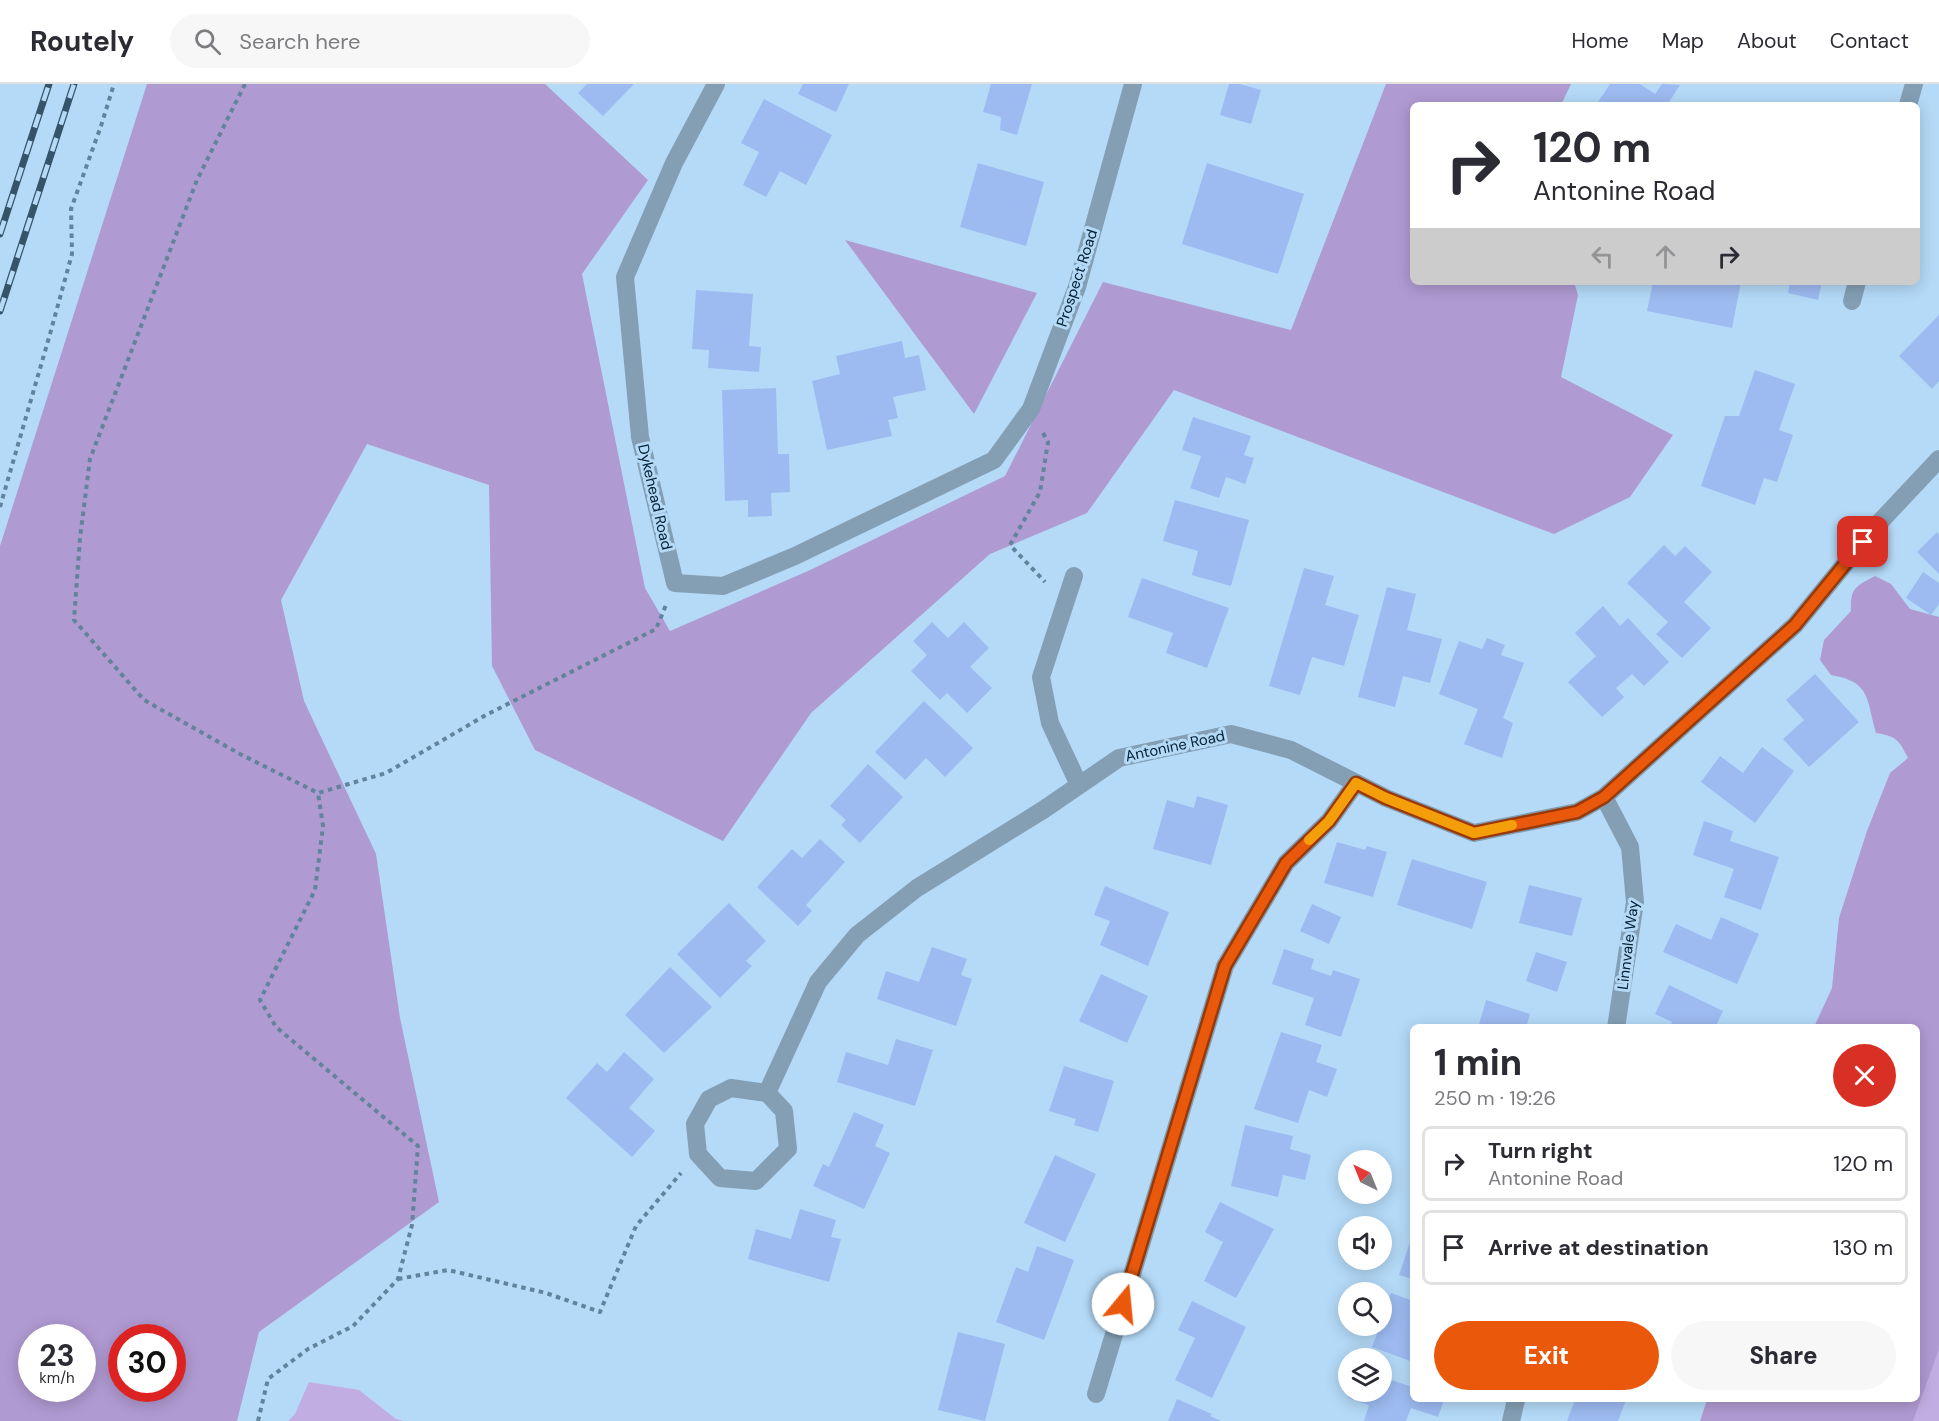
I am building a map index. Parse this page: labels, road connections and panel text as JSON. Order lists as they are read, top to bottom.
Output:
{
  "streets": {
    "street": [
      "Prospect Road",
      "Dykehead Road",
      "Antonine Road",
      "Linnvale Way"
    ]
  },
  "crossings": [
    ["Prospect Road", "Dykehead Road"],
    ["Antonine Road", "Linnvale Way"]
  ],
  "north": "top left",
  "page": {
    "header": "Routely",
    "search": "Search here",
    "nav": [
      "Home",
      "Map",
      "About",
      "Contact"
    ],
    "turn": ["120 m", "Antonine Road"],
    "heading": ["1 min", "250 m · 19:26"],
    "list": [
      {
        "name": "Turn right",
        "note": "Antonine Road",
        "value": "120 m"
      },
      {
        "name": "Arrive at destination",
        "value": "130 m"
      }
    ],
    "buttons": ["Exit", "Share"],
    "speed": "23 km/h",
    "limit": "30"
  }
}
